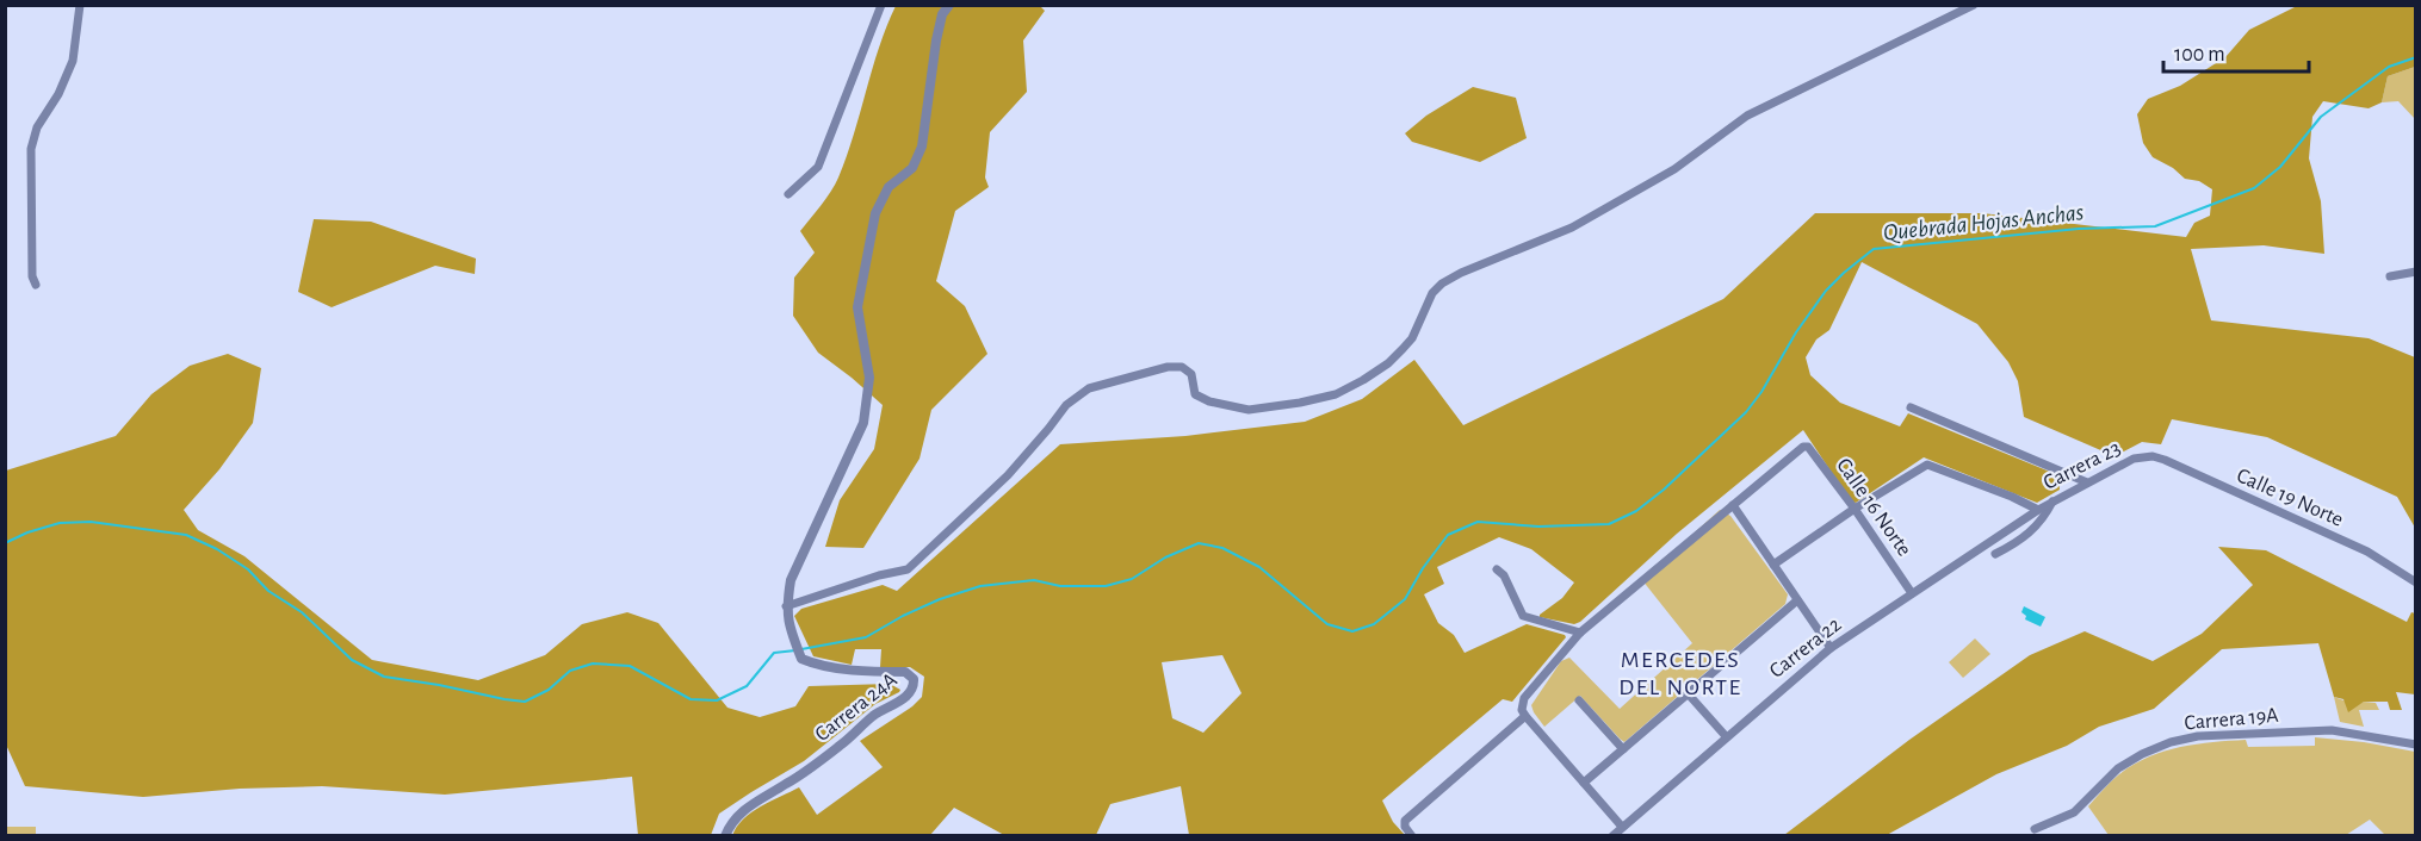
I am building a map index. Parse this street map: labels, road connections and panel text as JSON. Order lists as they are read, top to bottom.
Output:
{
  "streets": {
    "street": [
      "Carrera 23",
      "Calle 19 Norte",
      "Calle 16 Norte",
      "Carrera 22",
      "Carrera 24A",
      "Carrera 19A"
    ]
  },
  "crossings": [
    ["Carrera 23", "Calle 19 Norte"],
    ["Carrera 23", "Carrera 22"],
    ["Calle 16 Norte", "Carrera 22"]
  ],
  "districts": ["MERCEDES DEL NORTE"],
  "water": ["Quebrada Hojas Anchas"],
  "scale_bar": "100 m"
}
